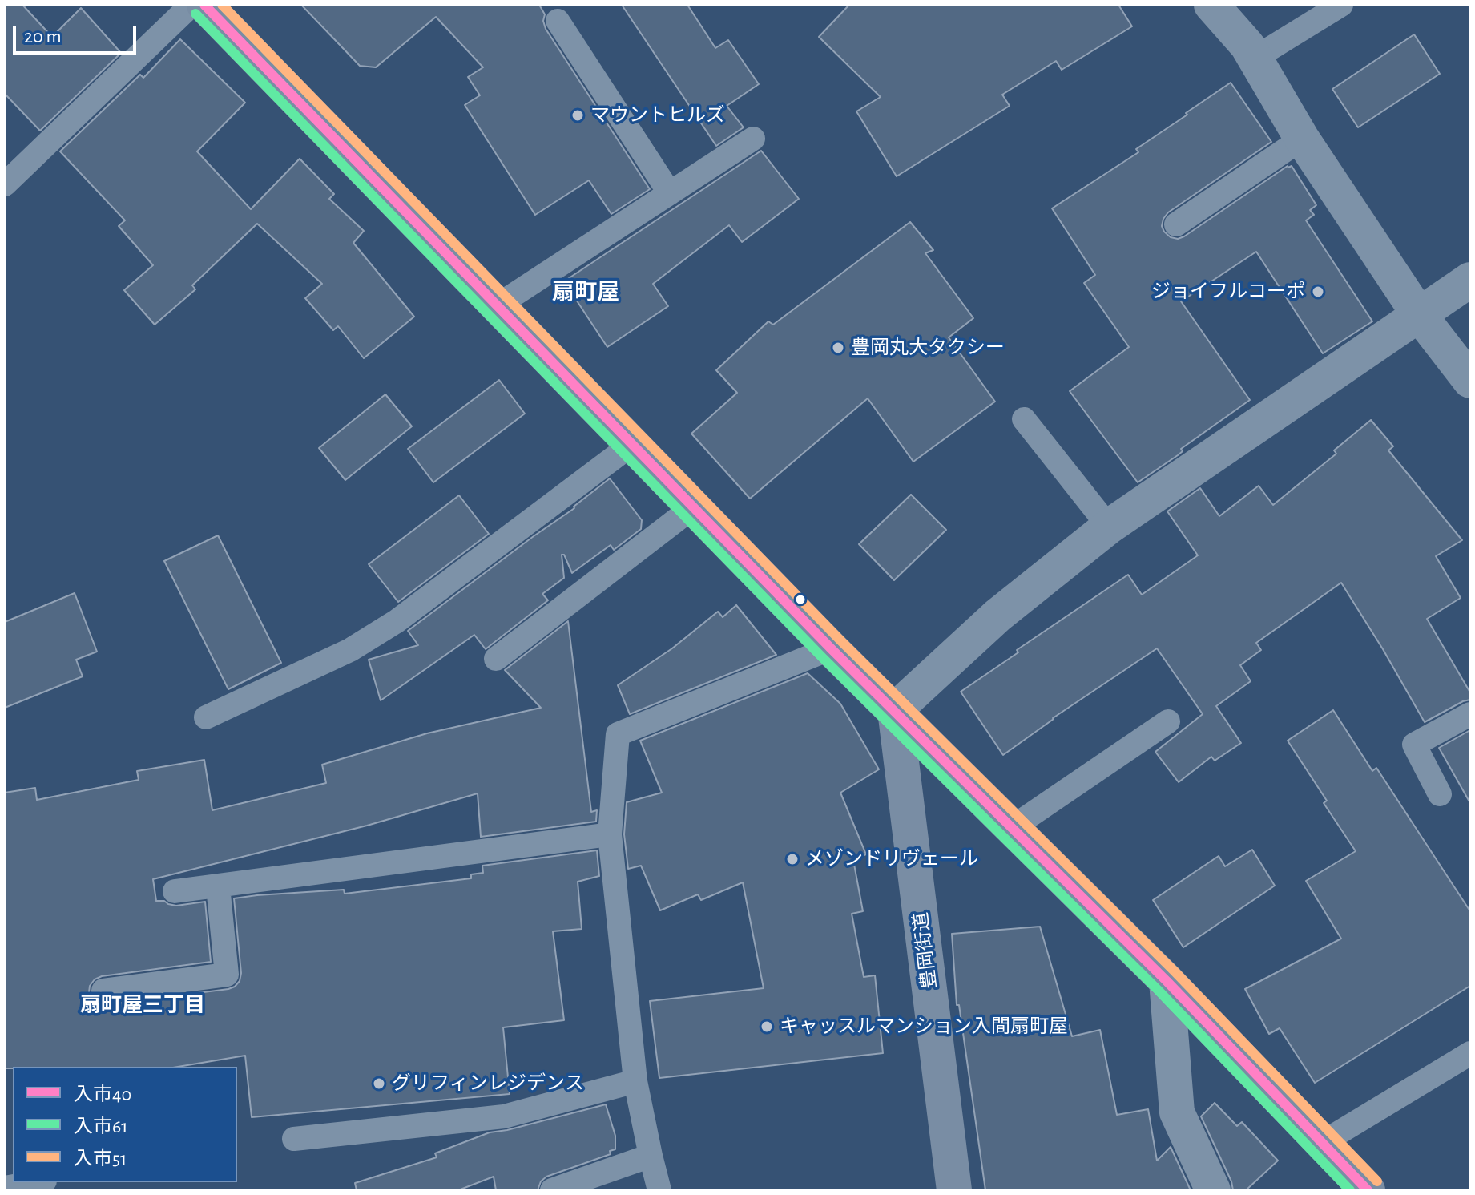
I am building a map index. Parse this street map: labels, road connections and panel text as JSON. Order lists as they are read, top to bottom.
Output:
{
  "streets": {
    "street": ["豊岡街道"]
  },
  "districts": ["扇町屋", "扇町屋三丁目"],
  "places": [
    "マウントヒルズ",
    "ジョイフルコーポ",
    "豊岡丸大タクシー",
    "メゾンドリヴェール",
    "キャッスルマンション入間扇町屋",
    "グリフィンレジデンス"
  ],
  "lines": ["transit line 入市40", "transit line 入市51", "transit line 入市61"],
  "legend": ["入市40", "入市61", "入市51"],
  "scale_bar": "20 m"
}
